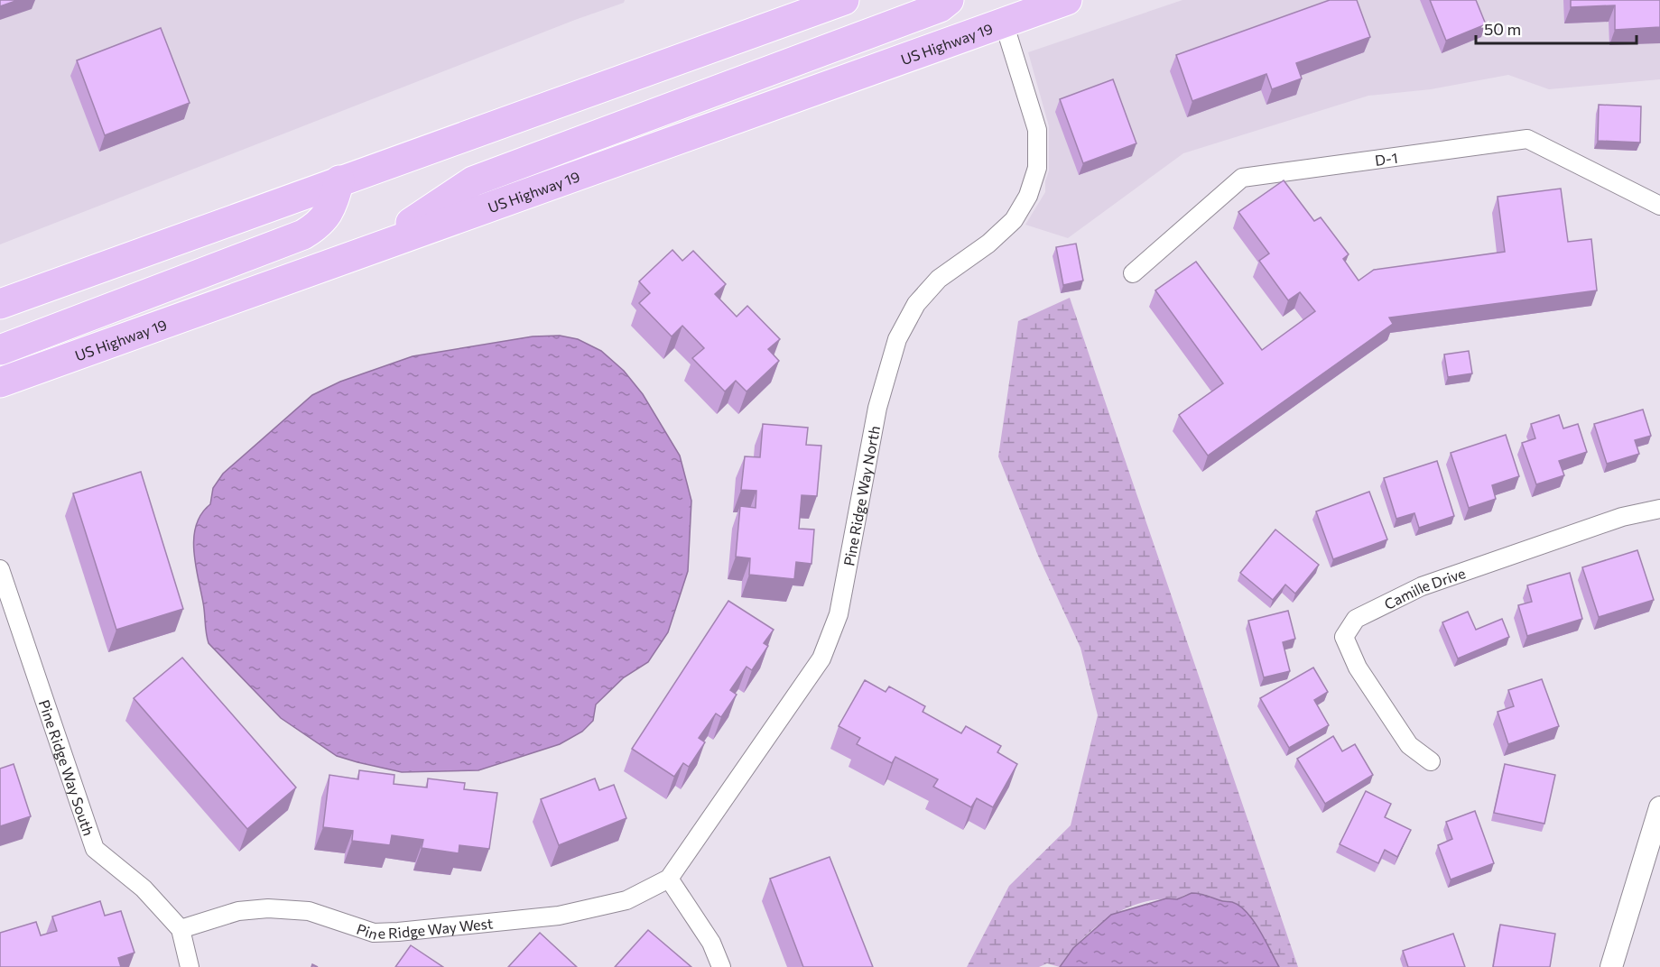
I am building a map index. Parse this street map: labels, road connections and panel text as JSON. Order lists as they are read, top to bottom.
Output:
{
  "streets": {
    "highway": ["US Highway 19"],
    "street": [
      "D-1",
      "Pine Ridge Way North",
      "Camille Drive",
      "Pine Ridge Way South",
      "Pine Ridge Way West"
    ]
  },
  "crossings": [
    ["US Highway 19", "Pine Ridge Way North"],
    ["Pine Ridge Way North", "Pine Ridge Way West"],
    ["Pine Ridge Way South", "Pine Ridge Way West"]
  ],
  "scale_bar": "50 m"
}
